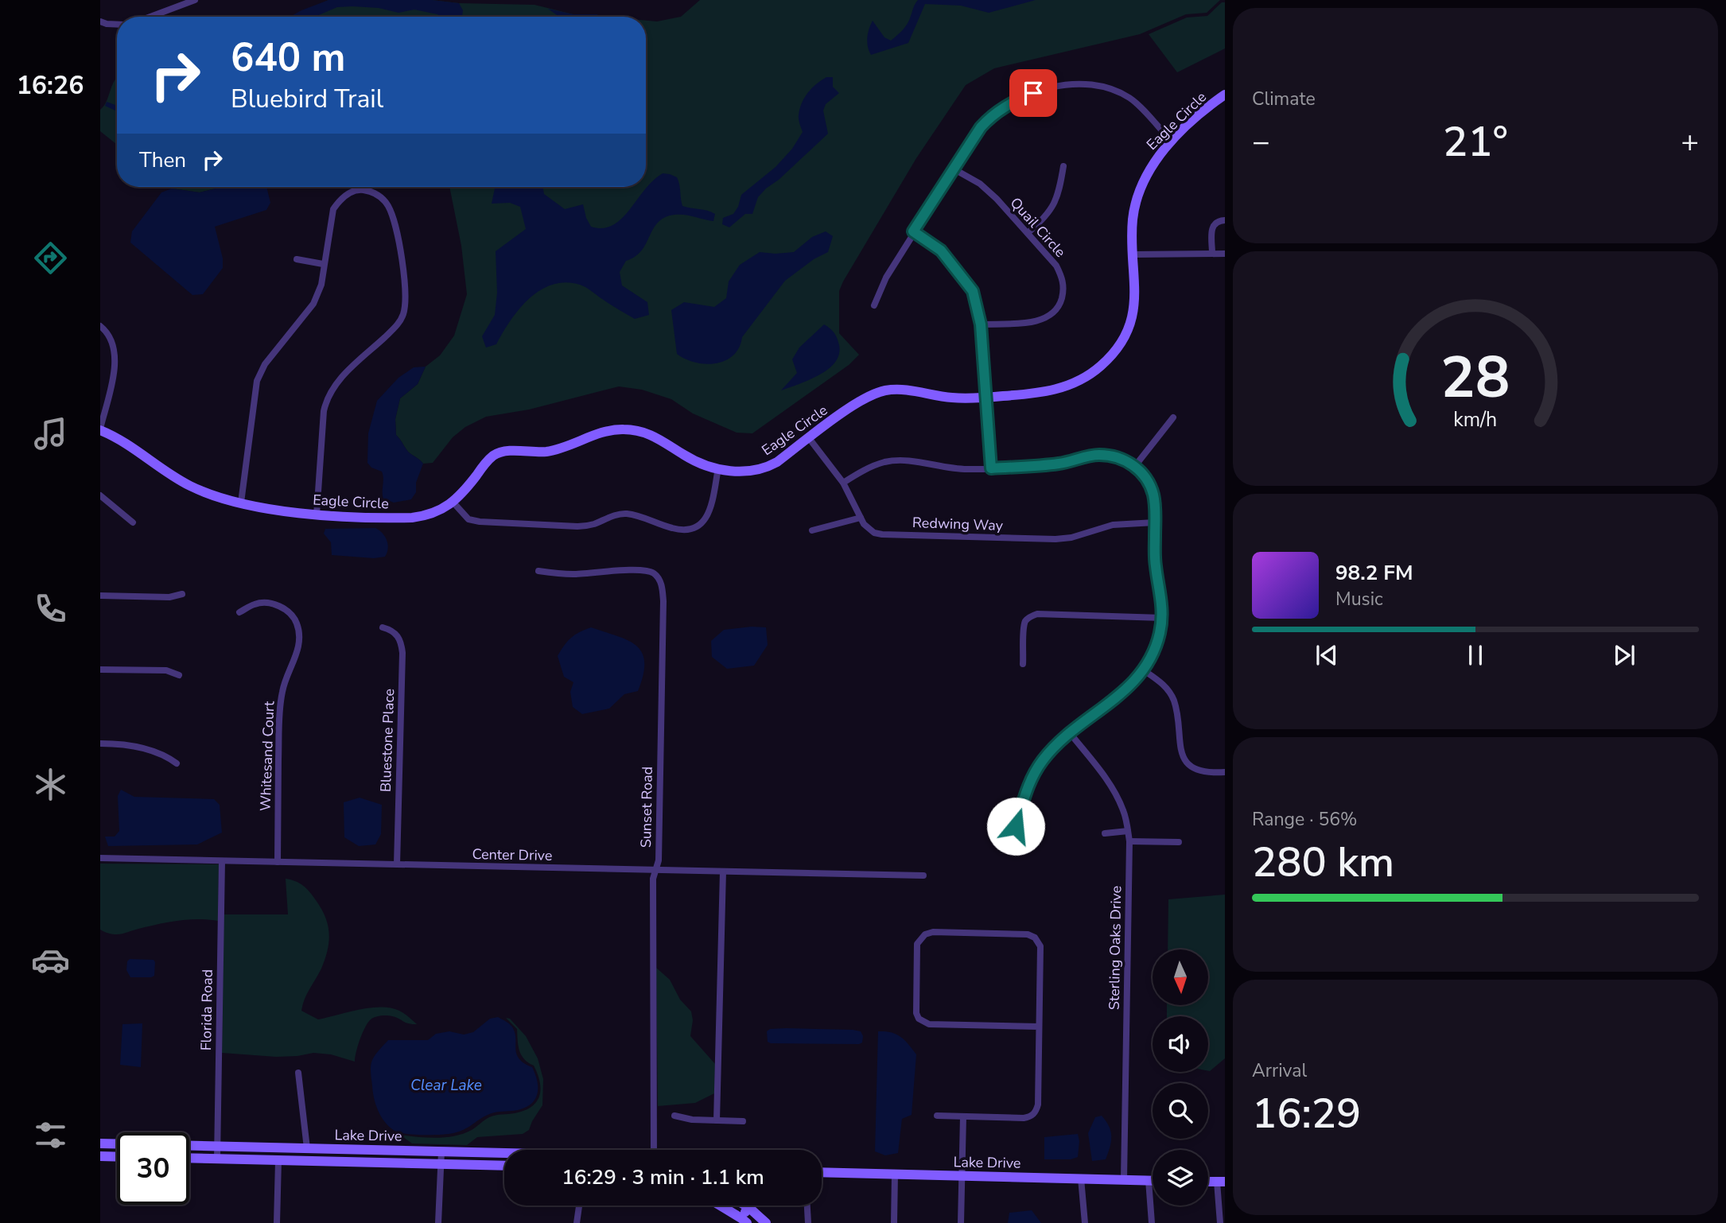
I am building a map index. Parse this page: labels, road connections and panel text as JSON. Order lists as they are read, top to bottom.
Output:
{
  "streets": {
    "street": [
      "Eagle Circle",
      "Quail Circle",
      "Redwing Way",
      "Bluestone Place",
      "Whitesand Court",
      "Sunset Road",
      "Center Drive",
      "Sterling Oaks Drive",
      "Florida Road",
      "Lake Drive"
    ]
  },
  "crossings": [
    ["Eagle Circle", "Redwing Way"],
    ["Bluestone Place", "Center Drive"],
    ["Whitesand Court", "Center Drive"],
    ["Sunset Road", "Center Drive"],
    ["Center Drive", "Florida Road"],
    ["Sterling Oaks Drive", "Lake Drive"],
    ["Florida Road", "Lake Drive"]
  ],
  "water": ["Clear Lake"],
  "north": "bottom",
  "page": {
    "tabs": "16:26",
    "tile": [
      "Climate",
      ["Range · 56%", "280 km"],
      ["Arrival", "16:29"]
    ],
    "turn": ["640 m", "Bluebird Trail"],
    "heat": ["−", "21°", "+"],
    "then": "Then",
    "song": ["98.2 FM", "Music"],
    "limit": "30",
    "trip": "16:29 · 3 min · 1.1 km",
    "gauge": ["28", "km/h"]
  }
}
